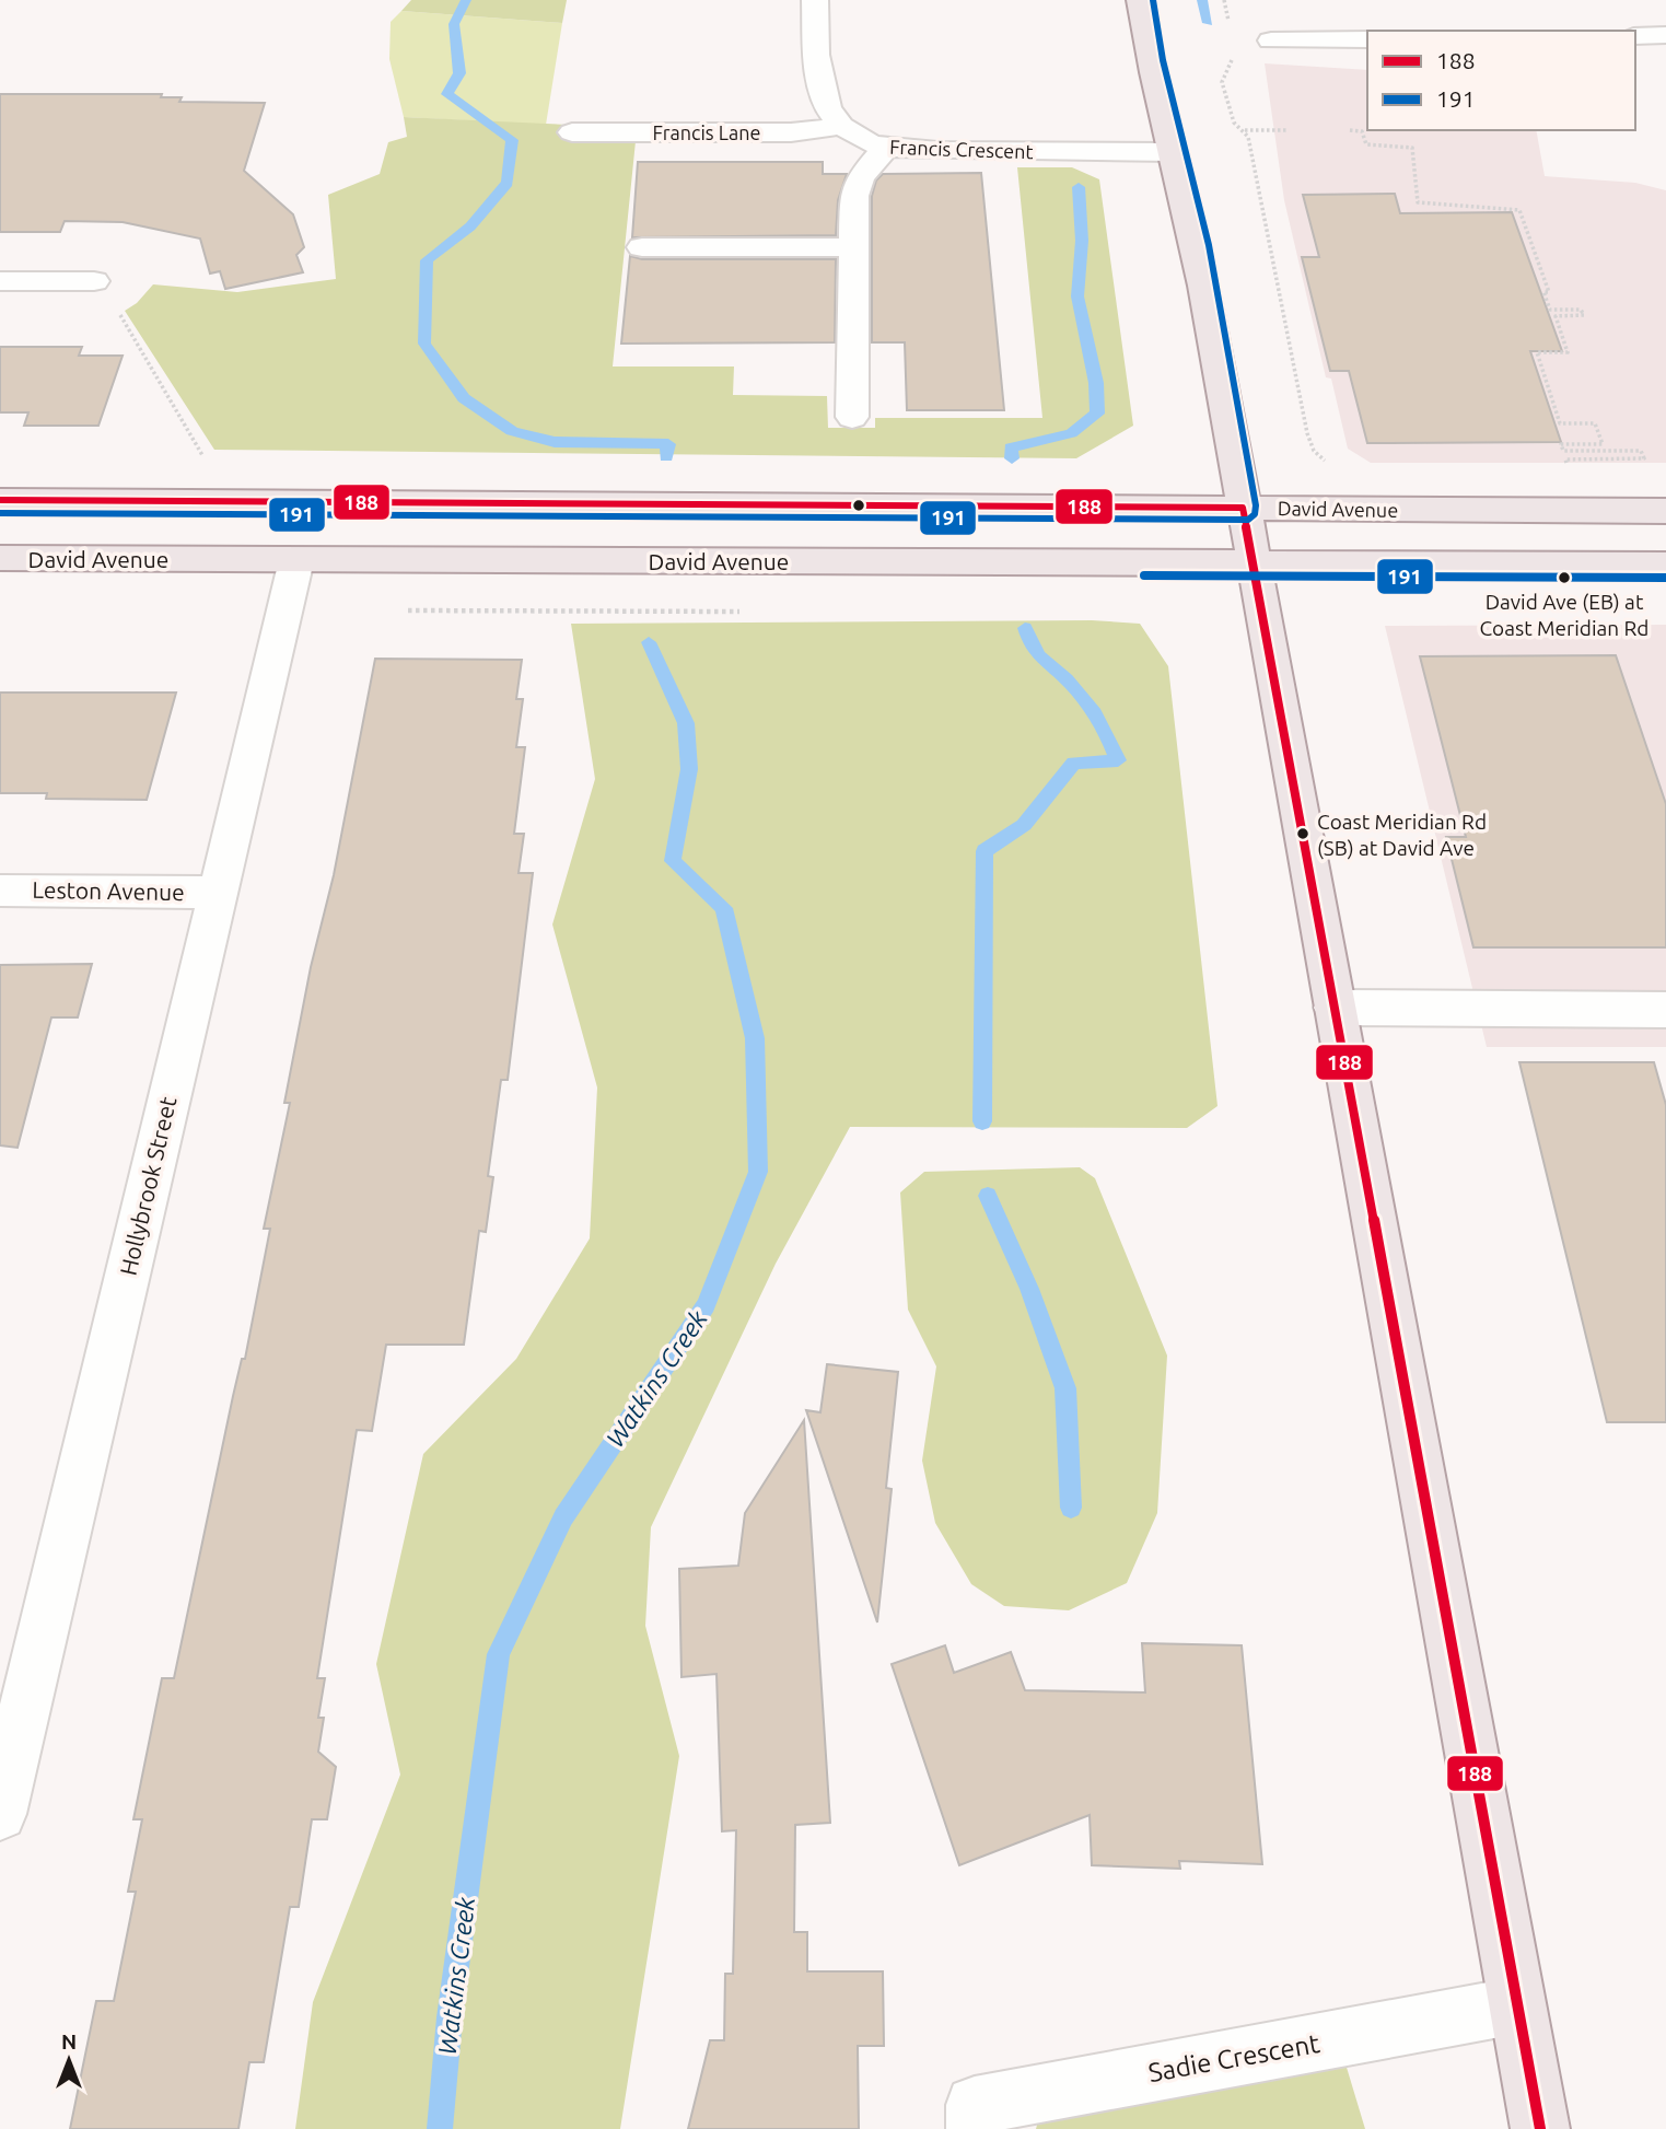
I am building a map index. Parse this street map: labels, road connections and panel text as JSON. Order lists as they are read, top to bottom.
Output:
{
  "streets": {
    "main road": ["David Avenue"],
    "street": [
      "Francis Lane",
      "Francis Crescent",
      "Leston Avenue",
      "Hollybrook Street",
      "Sadie Crescent"
    ]
  },
  "crossings": [
    ["Francis Lane", "Francis Crescent"],
    ["David Avenue", "Hollybrook Street"],
    ["Leston Avenue", "Hollybrook Street"]
  ],
  "water": ["Watkins Creek"],
  "places": ["David Ave (EB) at Coast Meridian Rd", "Coast Meridian Rd (SB) at David Ave"],
  "lines": ["transit line 191", "transit line 188"],
  "legend": ["188", "191"],
  "north": "top"
}
